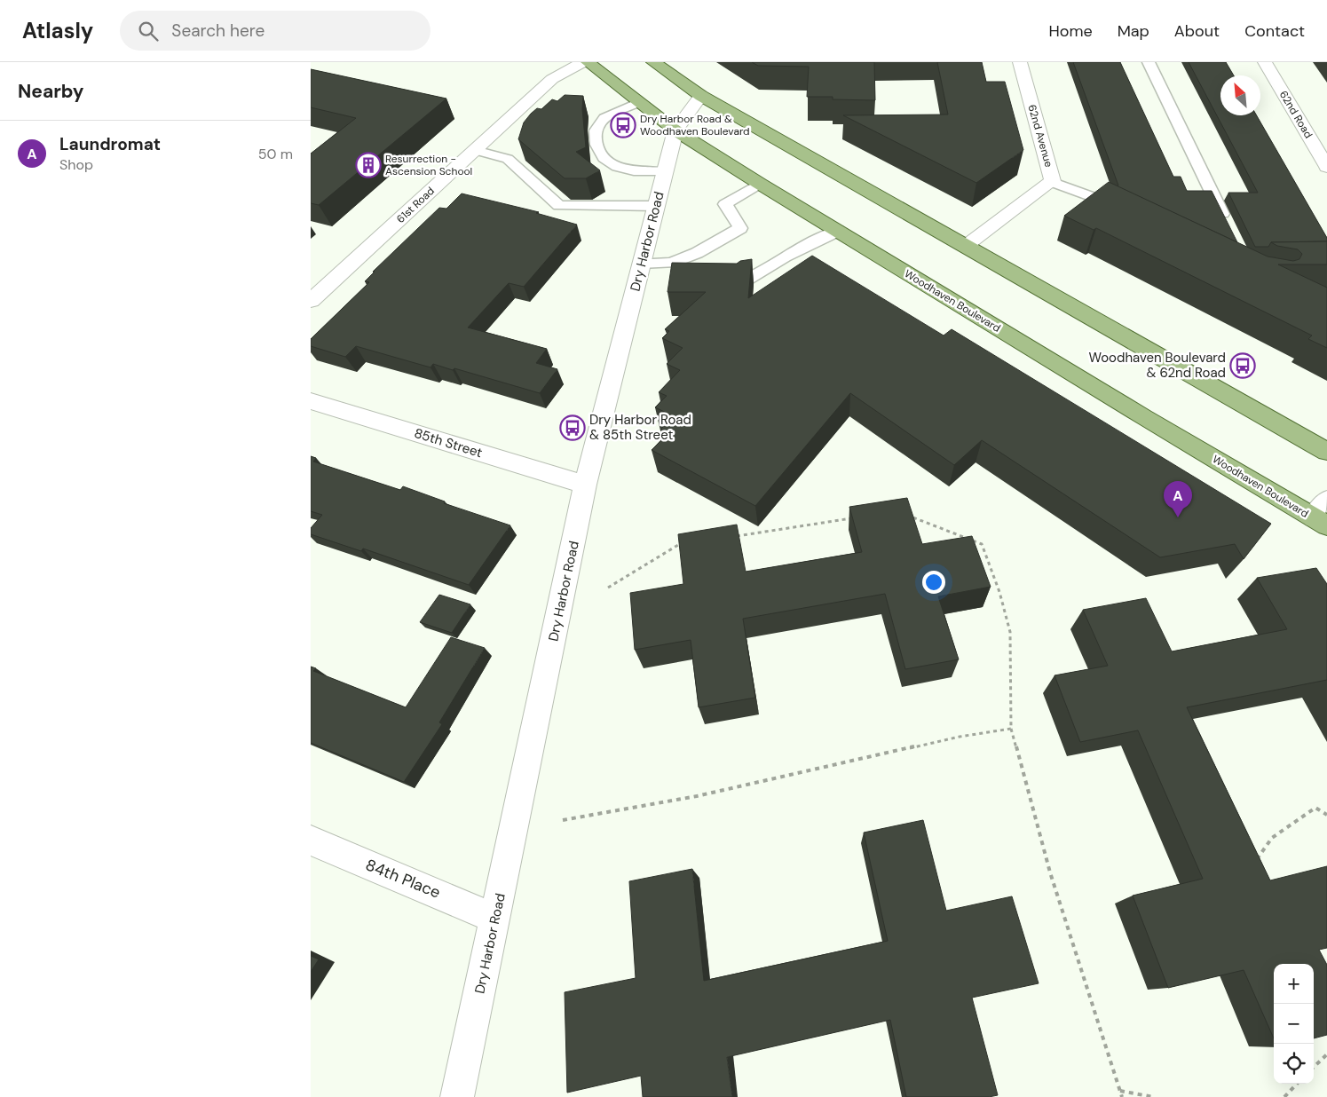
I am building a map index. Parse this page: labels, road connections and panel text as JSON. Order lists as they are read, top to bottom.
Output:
{
  "streets": {
    "main road": ["Woodhaven Boulevard"],
    "street": [
      "62nd Road",
      "62nd Avenue",
      "61st Road",
      "Dry Harbor Road",
      "85th Street",
      "84th Place"
    ]
  },
  "crossings": [
    ["Dry Harbor Road", "Woodhaven Boulevard"],
    ["Dry Harbor Road", "85th Street"],
    ["Dry Harbor Road", "84th Place"]
  ],
  "places": {
    "bus stop": ["Dry Harbor Road & Woodhaven Boulevard", "Woodhaven Boulevard & 62nd Road", "Dry Harbor Road & 85th Street"],
    "building": ["Resurrection - Ascension School"]
  },
  "north": "top left",
  "page": {
    "header": "Atlasly",
    "search": "Search here",
    "nav": [
      "Home",
      "Map",
      "About",
      "Contact"
    ],
    "heading": "Nearby",
    "list": [
      {
        "mark": "A",
        "name": "Laundromat",
        "note": "Shop",
        "value": "50 m"
      }
    ],
    "pins": "A",
    "map_buttons": ["+", "−"]
  }
}
